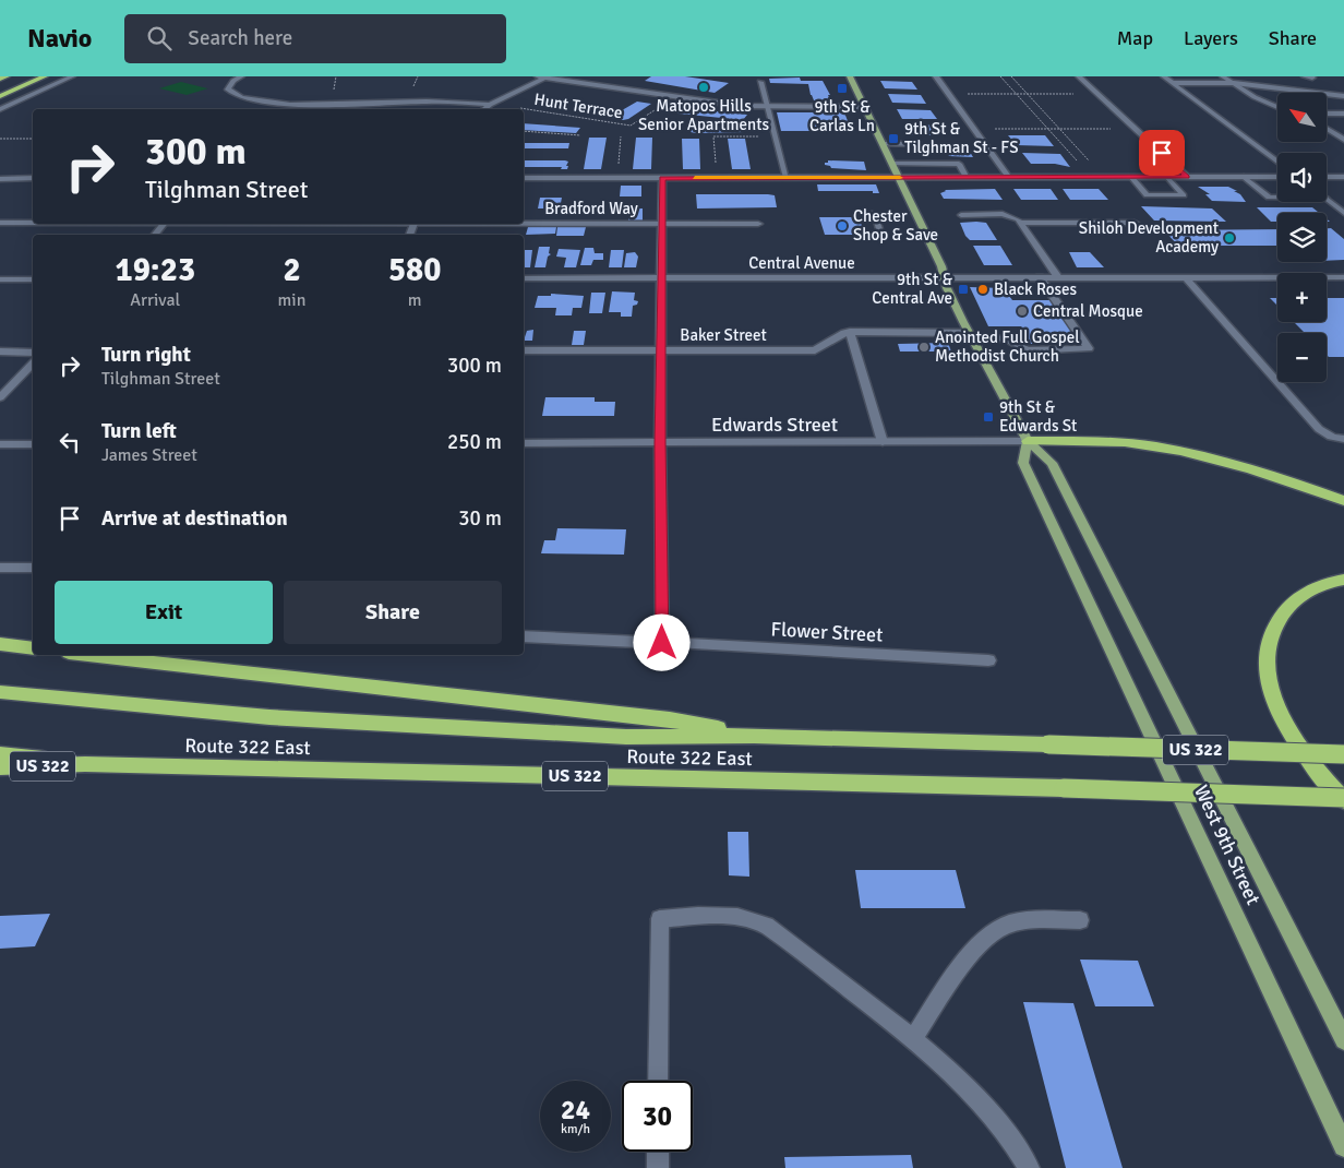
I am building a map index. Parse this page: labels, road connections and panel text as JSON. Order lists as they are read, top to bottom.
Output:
{
  "streets": {
    "highway": ["Route 322 East", "US 322"],
    "main road": ["West 9th Street"],
    "street": [
      "Bradford Way",
      "Central Avenue",
      "Baker Street",
      "Edwards Street",
      "Flower Street"
    ],
    "path": ["Hunt Terrace"]
  },
  "crossings": [
    ["Central Avenue", "West 9th Street"],
    ["Edwards Street", "West 9th Street"],
    ["Route 322 East", "US 322"]
  ],
  "places": {
    "other": [
      "Matopos Hills Senior Apartments",
      "Chester Shop & Save",
      "Shiloh Development Academy",
      "Black Roses",
      "Central Mosque",
      "Anointed Full Gospel Methodist Church"
    ],
    "transit": [
      "9th St & Carlas Ln",
      "9th St & Tilghman St - FS",
      "9th St & Central Ave",
      "9th St & Edwards St"
    ]
  },
  "north": "top left",
  "page": {
    "header": "Navio",
    "search": "Search here",
    "nav": ["Map", "Layers", "Share"],
    "map_buttons": ["+", "−"],
    "turn": ["300 m", "Tilghman Street"],
    "eta": [
      "19:23",
      "Arrival",
      "2",
      "min",
      "580",
      "m"
    ],
    "list": [
      {
        "name": "Turn right",
        "note": "Tilghman Street",
        "value": "300 m"
      },
      {
        "name": "Turn left",
        "note": "James Street",
        "value": "250 m"
      },
      {
        "name": "Arrive at destination",
        "value": "30 m"
      }
    ],
    "buttons": ["Exit", "Share"],
    "speed": "24 km/h",
    "limit": "30"
  }
}
